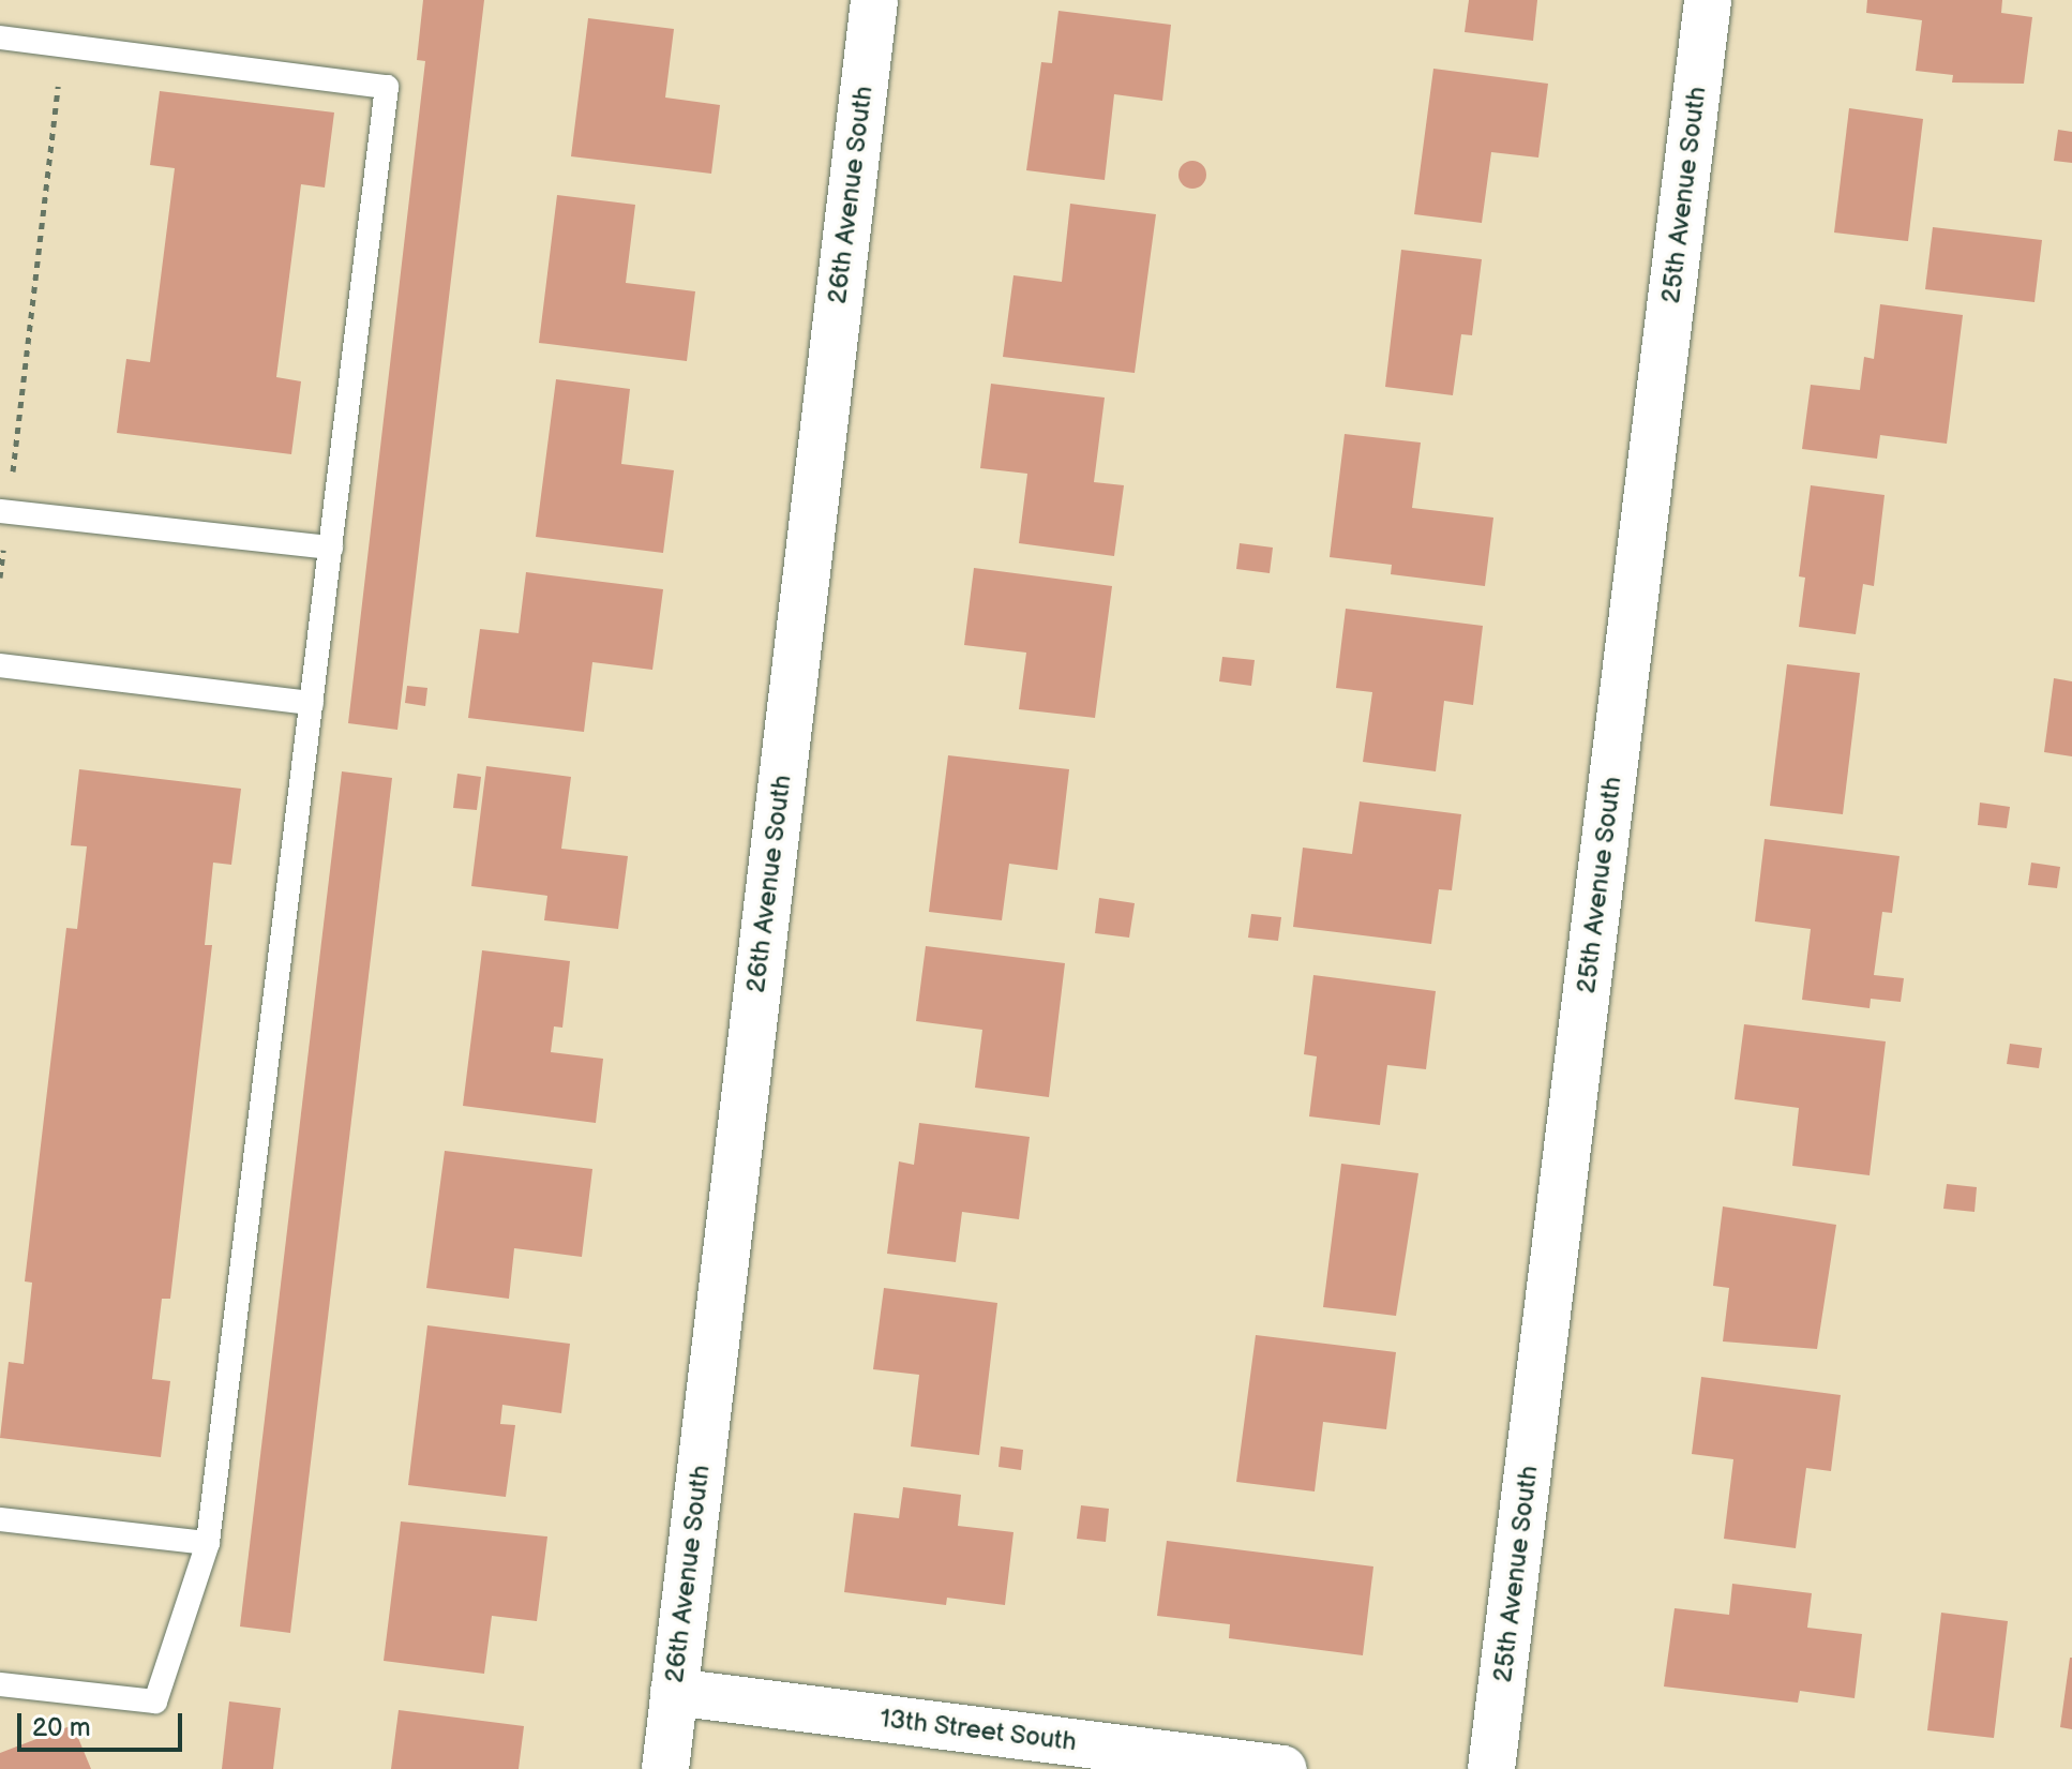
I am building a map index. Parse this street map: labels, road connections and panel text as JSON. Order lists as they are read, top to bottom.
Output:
{
  "streets": {
    "street": ["26th Avenue South", "25th Avenue South", "13th Street South"]
  },
  "crossings": [
    ["26th Avenue South", "13th Street South"]
  ],
  "scale_bar": "20 m"
}
